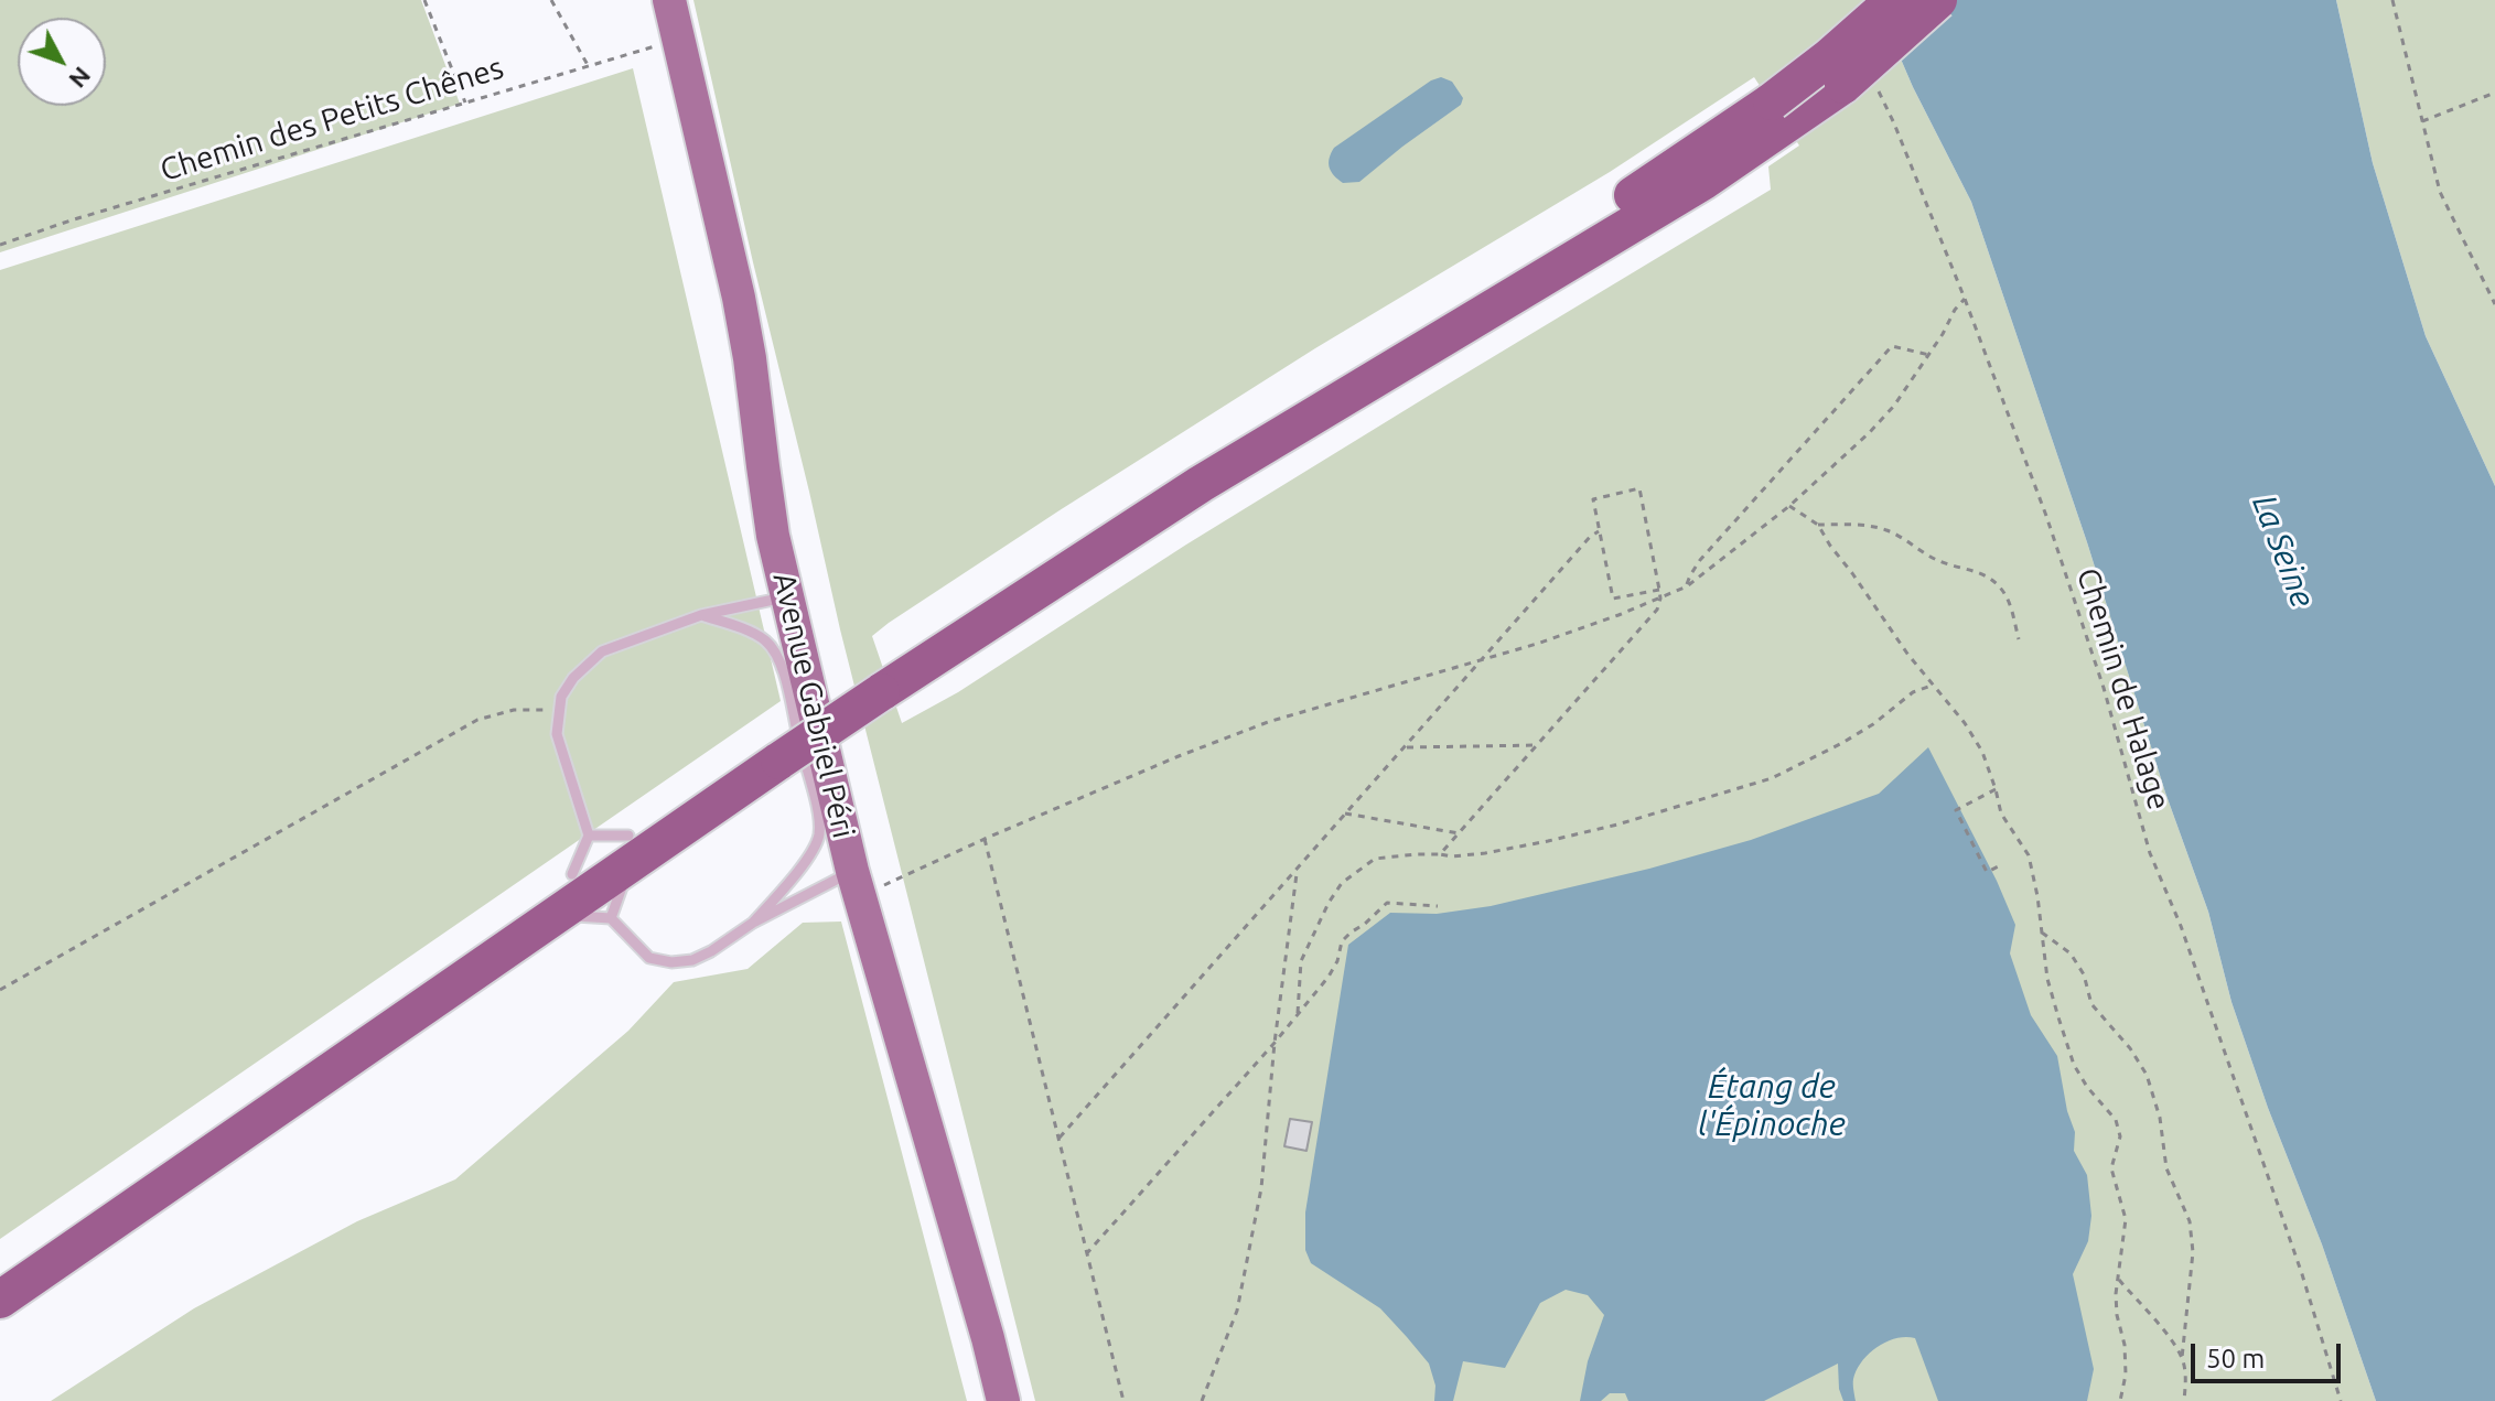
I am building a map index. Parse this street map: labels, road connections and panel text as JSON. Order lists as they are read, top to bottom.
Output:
{
  "streets": {
    "main road": ["Avenue Gabriel Péri"],
    "path": ["Chemin des Petits Chênes", "Chemin de Halage"]
  },
  "crossings": [
    ["Chemin des Petits Chênes", "Avenue Gabriel Péri"]
  ],
  "water": ["La Seine", "Étang de l'Épinoche"],
  "scale_bar": "50 m",
  "north": "bottom right"
}
